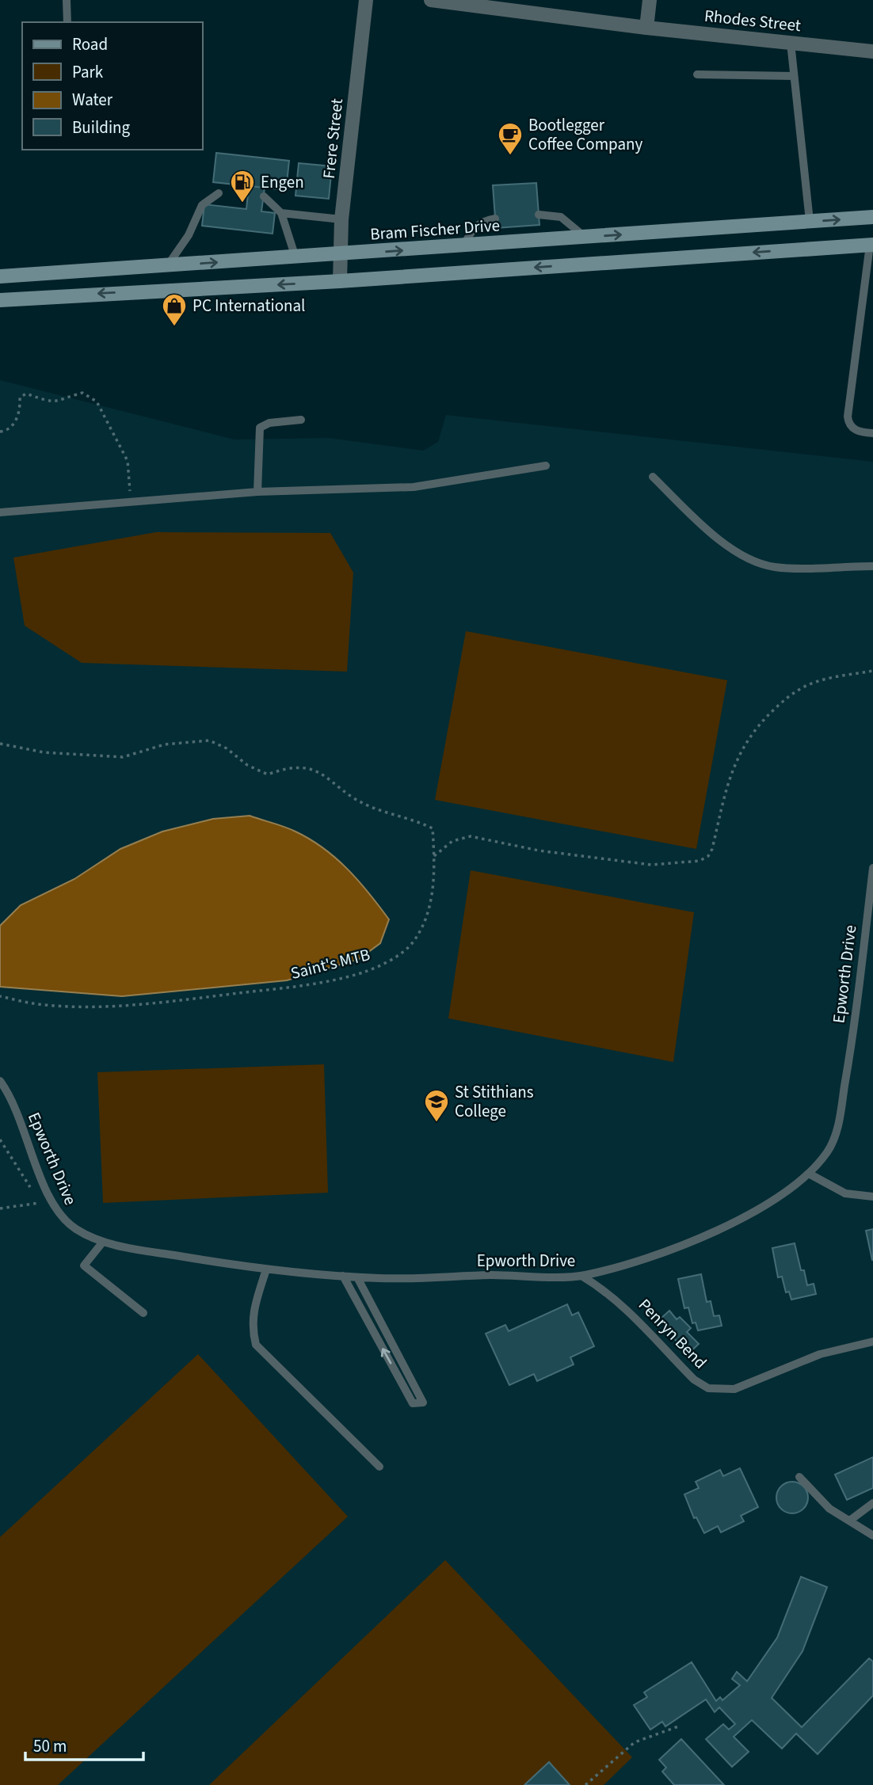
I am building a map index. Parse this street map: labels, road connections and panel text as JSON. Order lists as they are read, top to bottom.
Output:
{
  "streets": {
    "main road": ["Bram Fischer Drive"],
    "street": ["Rhodes Street", "Frere Street"],
    "lane": ["Epworth Drive", "Penryn Bend"],
    "path": ["Saint's MTB"]
  },
  "crossings": [
    ["Frere Street", "Bram Fischer Drive"],
    ["Epworth Drive", "Penryn Bend"]
  ],
  "places": {
    "cafe": ["Bootlegger Coffee Company"],
    "fuel station": ["Engen"],
    "shop": ["PC International"],
    "school or university": ["St Stithians College"]
  },
  "legend": [
    "Road",
    "Park",
    "Water",
    "Building"
  ],
  "scale_bar": "50 m"
}
